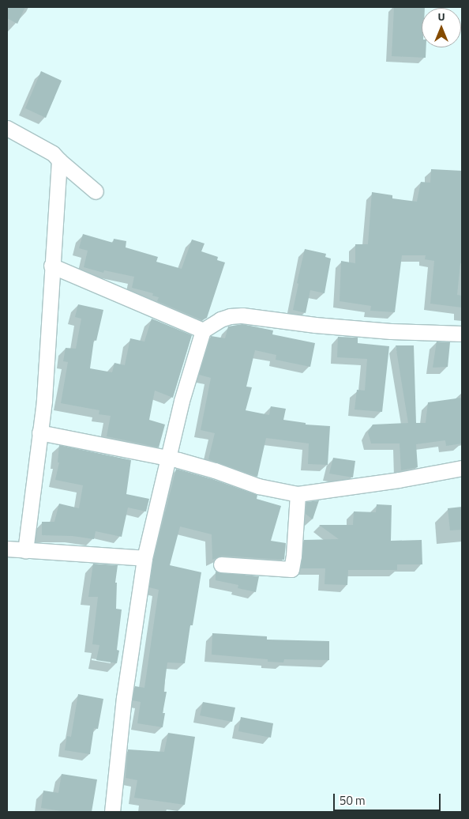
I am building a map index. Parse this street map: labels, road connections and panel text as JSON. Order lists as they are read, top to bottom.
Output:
{
  "scale_bar": "50 m",
  "north": "top"
}
